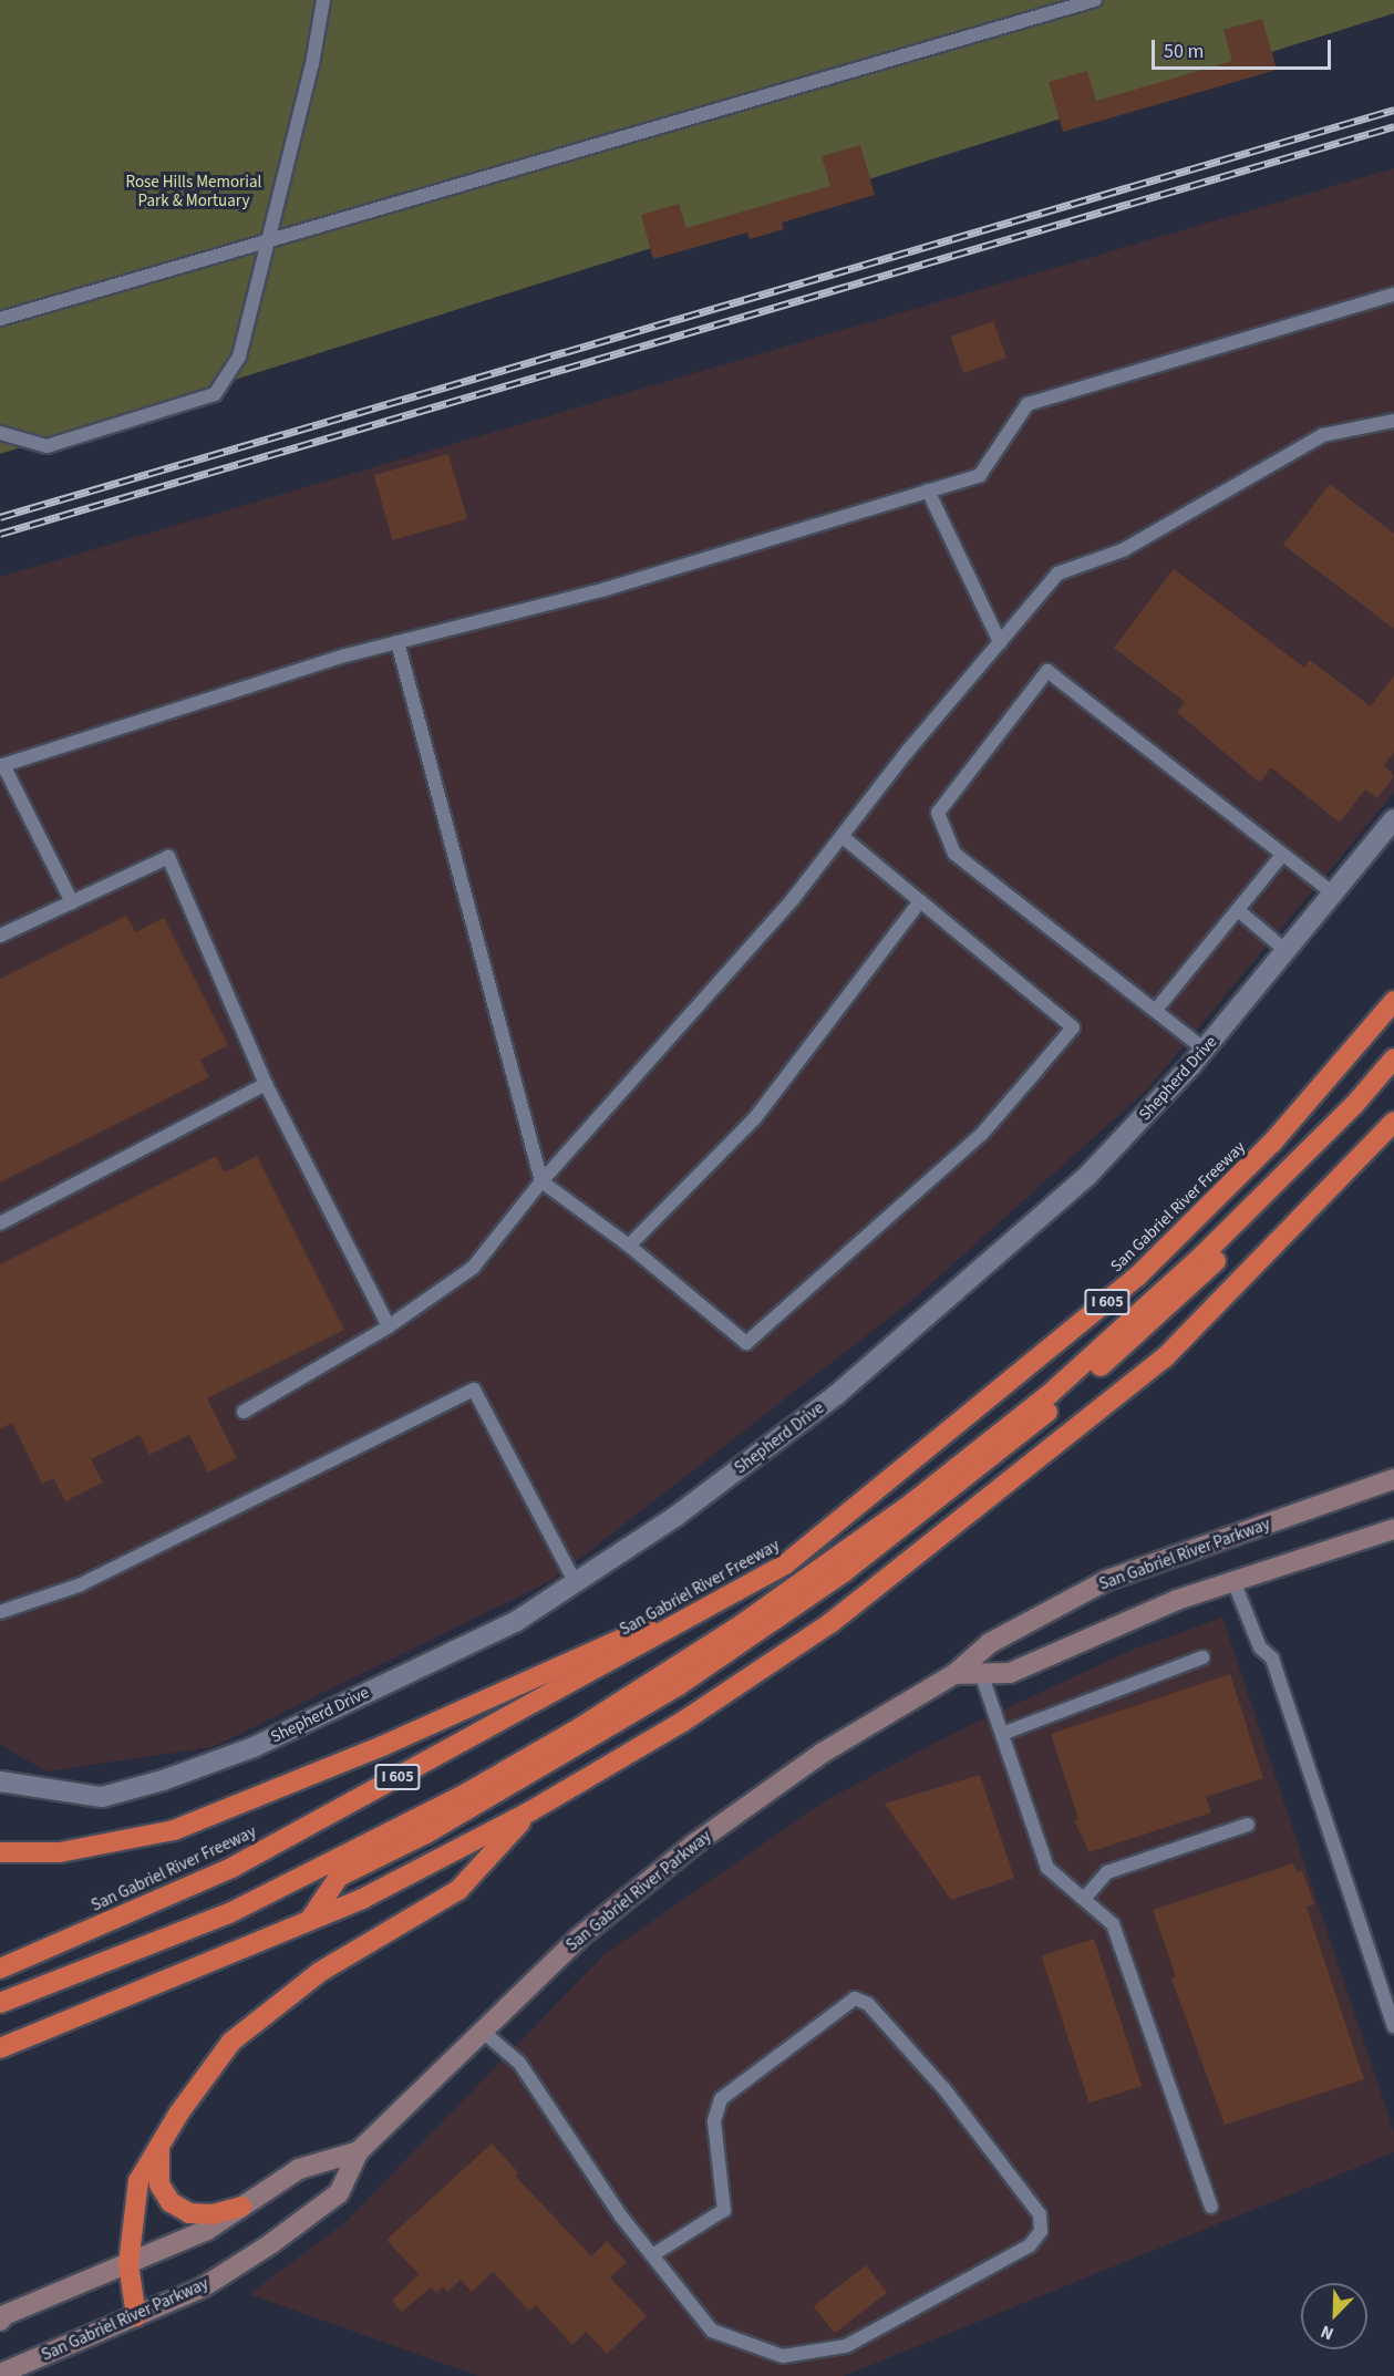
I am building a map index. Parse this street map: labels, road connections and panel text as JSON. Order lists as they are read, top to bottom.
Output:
{
  "streets": {
    "highway": ["San Gabriel River Freeway", "I 605"],
    "main road": ["San Gabriel River Parkway"],
    "street": ["Shepherd Drive"]
  },
  "parks": ["Rose Hills Memorial Park & Mortuary"],
  "scale_bar": "50 m",
  "north": "bottom left"
}
